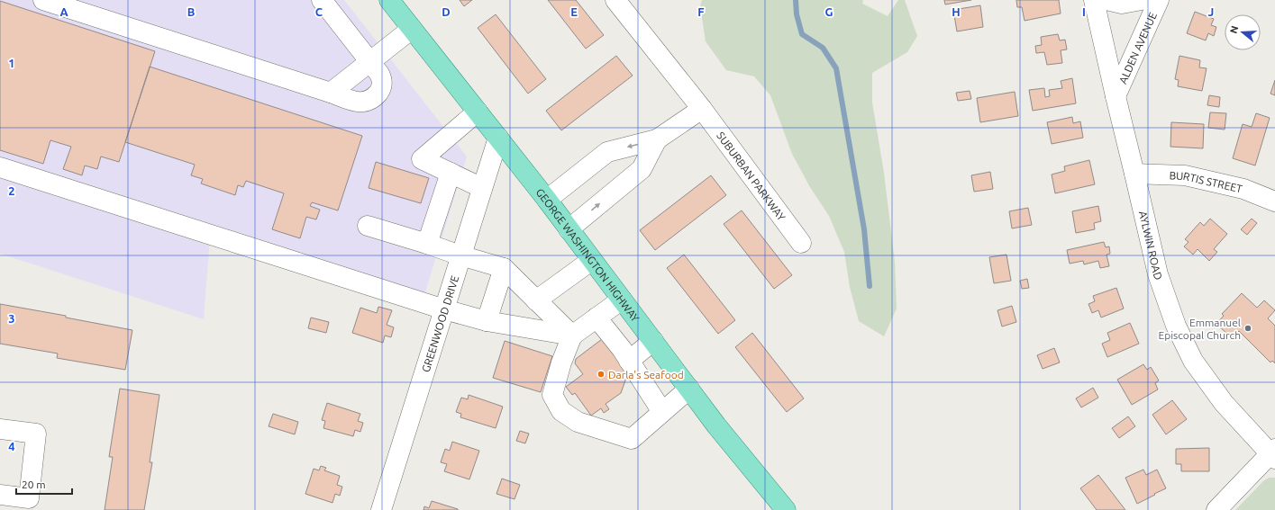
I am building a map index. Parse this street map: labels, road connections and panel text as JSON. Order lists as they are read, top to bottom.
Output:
{
  "streets": {
    "main road": ["GEORGE WASHINGTON HIGHWAY"],
    "street": [
      "ALDEN AVENUE",
      "SUBURBAN PARKWAY",
      "BURTIS STREET",
      "AYLWIN ROAD",
      "GREENWOOD DRIVE"
    ]
  },
  "crossings": [
    ["ALDEN AVENUE", "AYLWIN ROAD"],
    ["BURTIS STREET", "AYLWIN ROAD"],
    ["GEORGE WASHINGTON HIGHWAY", "GREENWOOD DRIVE"]
  ],
  "places": ["Emmanuel Episcopal Church", "Darla's Seafood"],
  "scale_bar": "20 m",
  "north": "left",
  "grid": {
    "columns": [
      "A",
      "B",
      "C",
      "D",
      "E",
      "F",
      "G",
      "H",
      "I",
      "J"
    ],
    "rows": [
      "1",
      "2",
      "3",
      "4"
    ]
  }
}
